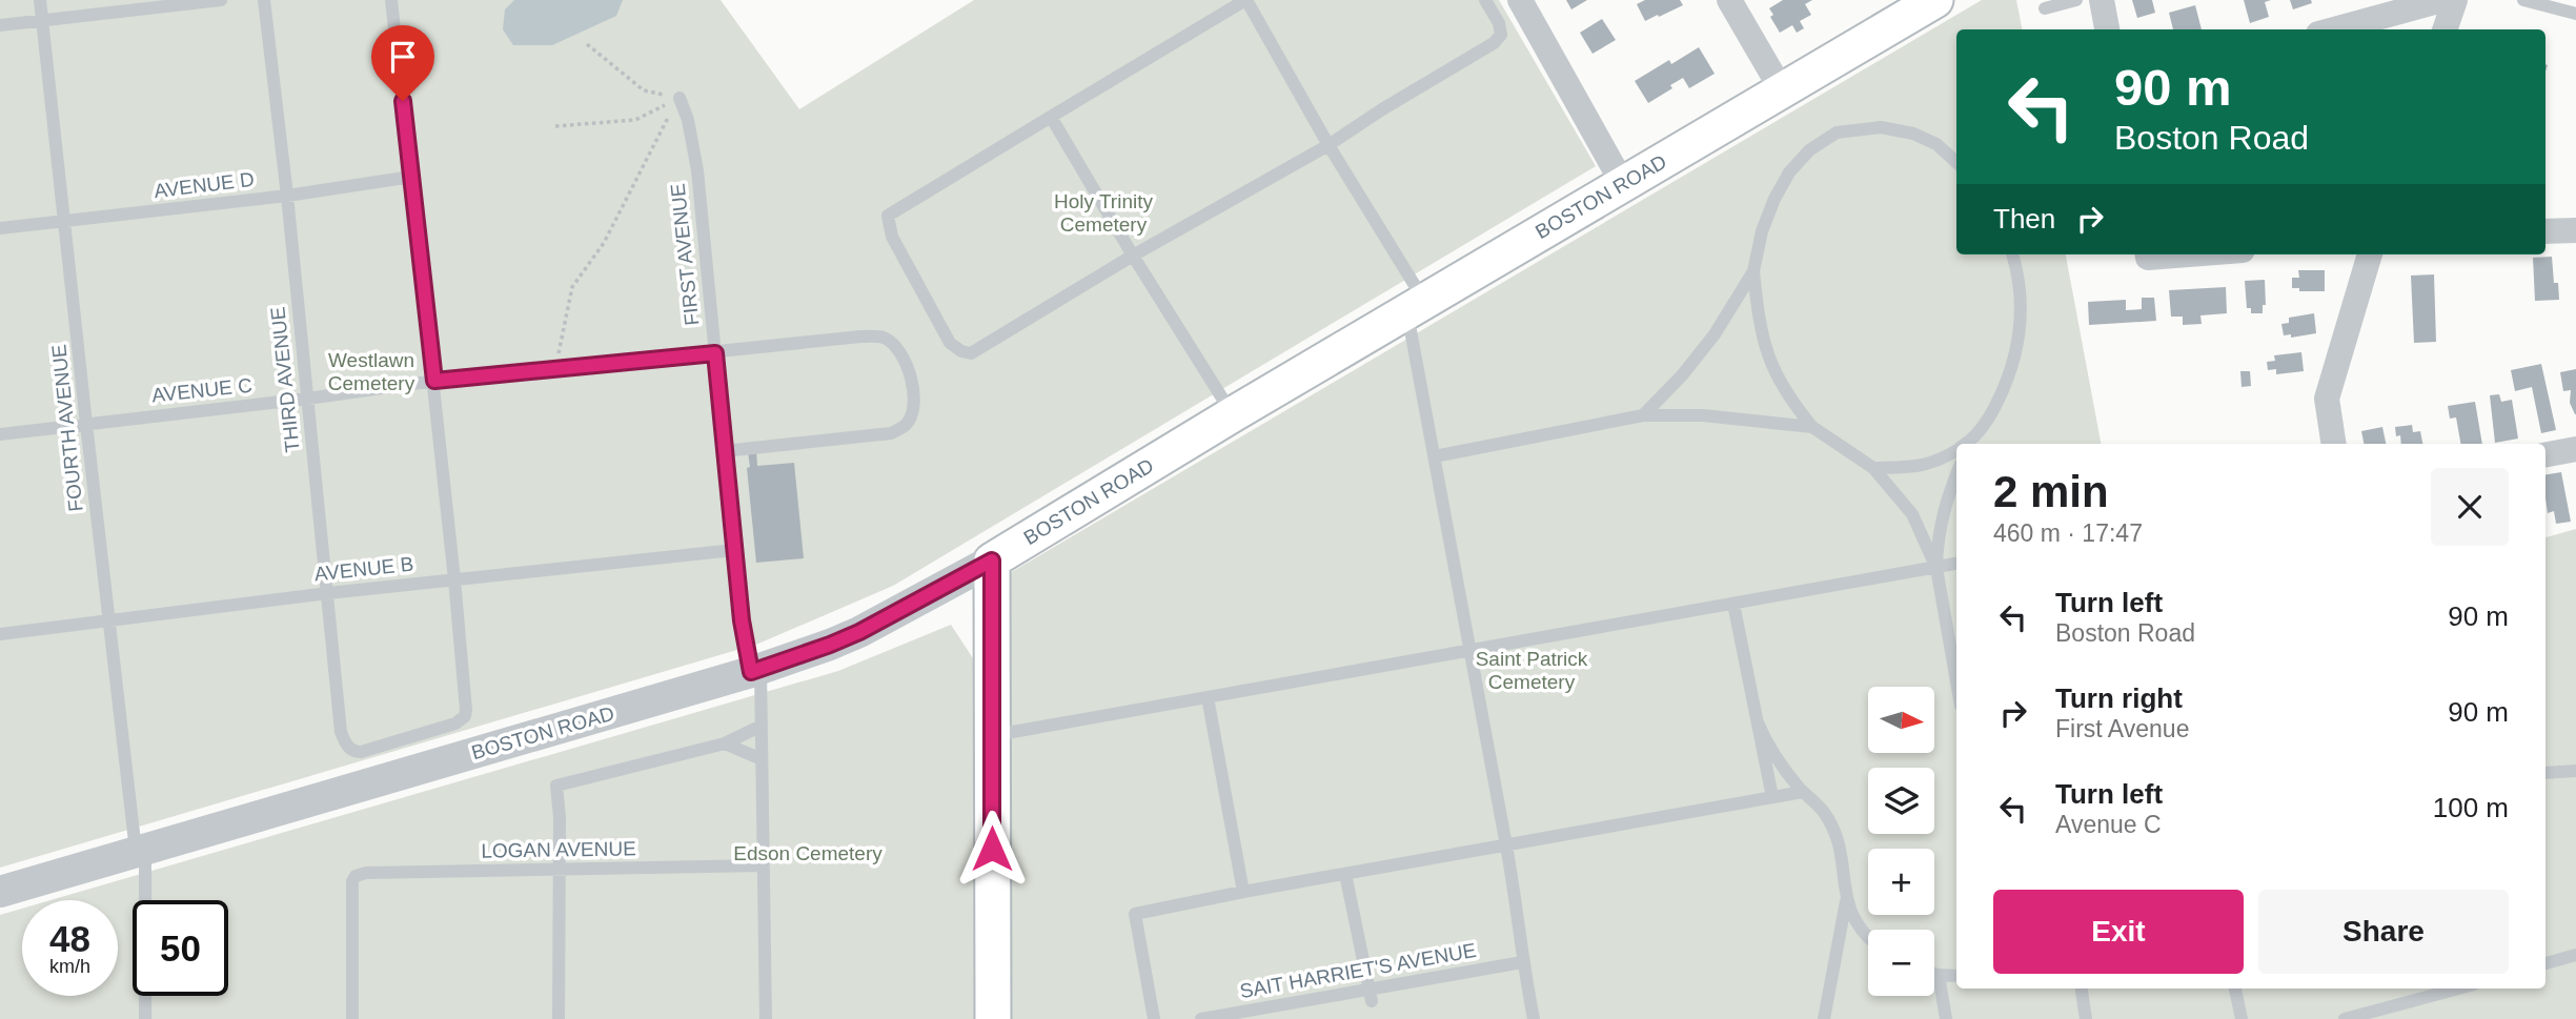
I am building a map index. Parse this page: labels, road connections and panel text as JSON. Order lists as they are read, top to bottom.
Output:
{
  "streets": {
    "main road": ["BOSTON ROAD"],
    "lane": [
      "AVENUE D",
      "FIRST AVENUE",
      "THIRD AVENUE",
      "AVENUE C",
      "FOURTH AVENUE",
      "AVENUE B",
      "LOGAN AVENUE",
      "SAIT HARRIET'S AVENUE"
    ]
  },
  "crossings": [
    ["AVENUE D", "THIRD AVENUE"],
    ["AVENUE D", "FOURTH AVENUE"],
    ["BOSTON ROAD", "FIRST AVENUE"],
    ["BOSTON ROAD", "FOURTH AVENUE"],
    ["FIRST AVENUE", "AVENUE C"],
    ["FIRST AVENUE", "AVENUE B"],
    ["FIRST AVENUE", "LOGAN AVENUE"],
    ["THIRD AVENUE", "AVENUE C"],
    ["THIRD AVENUE", "AVENUE B"],
    ["AVENUE C", "FOURTH AVENUE"],
    ["FOURTH AVENUE", "AVENUE B"]
  ],
  "parks": [
    "Holy Trinity Cemetery",
    "Westlawn Cemetery",
    "Saint Patrick Cemetery",
    "Edson Cemetery"
  ],
  "north": "right",
  "page": {
    "turn": ["90 m", "Boston Road"],
    "then": "Then",
    "heading": ["2 min", "460 m · 17:47"],
    "list": [
      {
        "name": "Turn left",
        "note": "Boston Road",
        "value": "90 m"
      },
      {
        "name": "Turn right",
        "note": "First Avenue",
        "value": "90 m"
      },
      {
        "name": "Turn left",
        "note": "Avenue C",
        "value": "100 m"
      }
    ],
    "map_buttons": ["+", "−"],
    "buttons": ["Exit", "Share"],
    "speed": "48 km/h",
    "limit": "50"
  }
}
